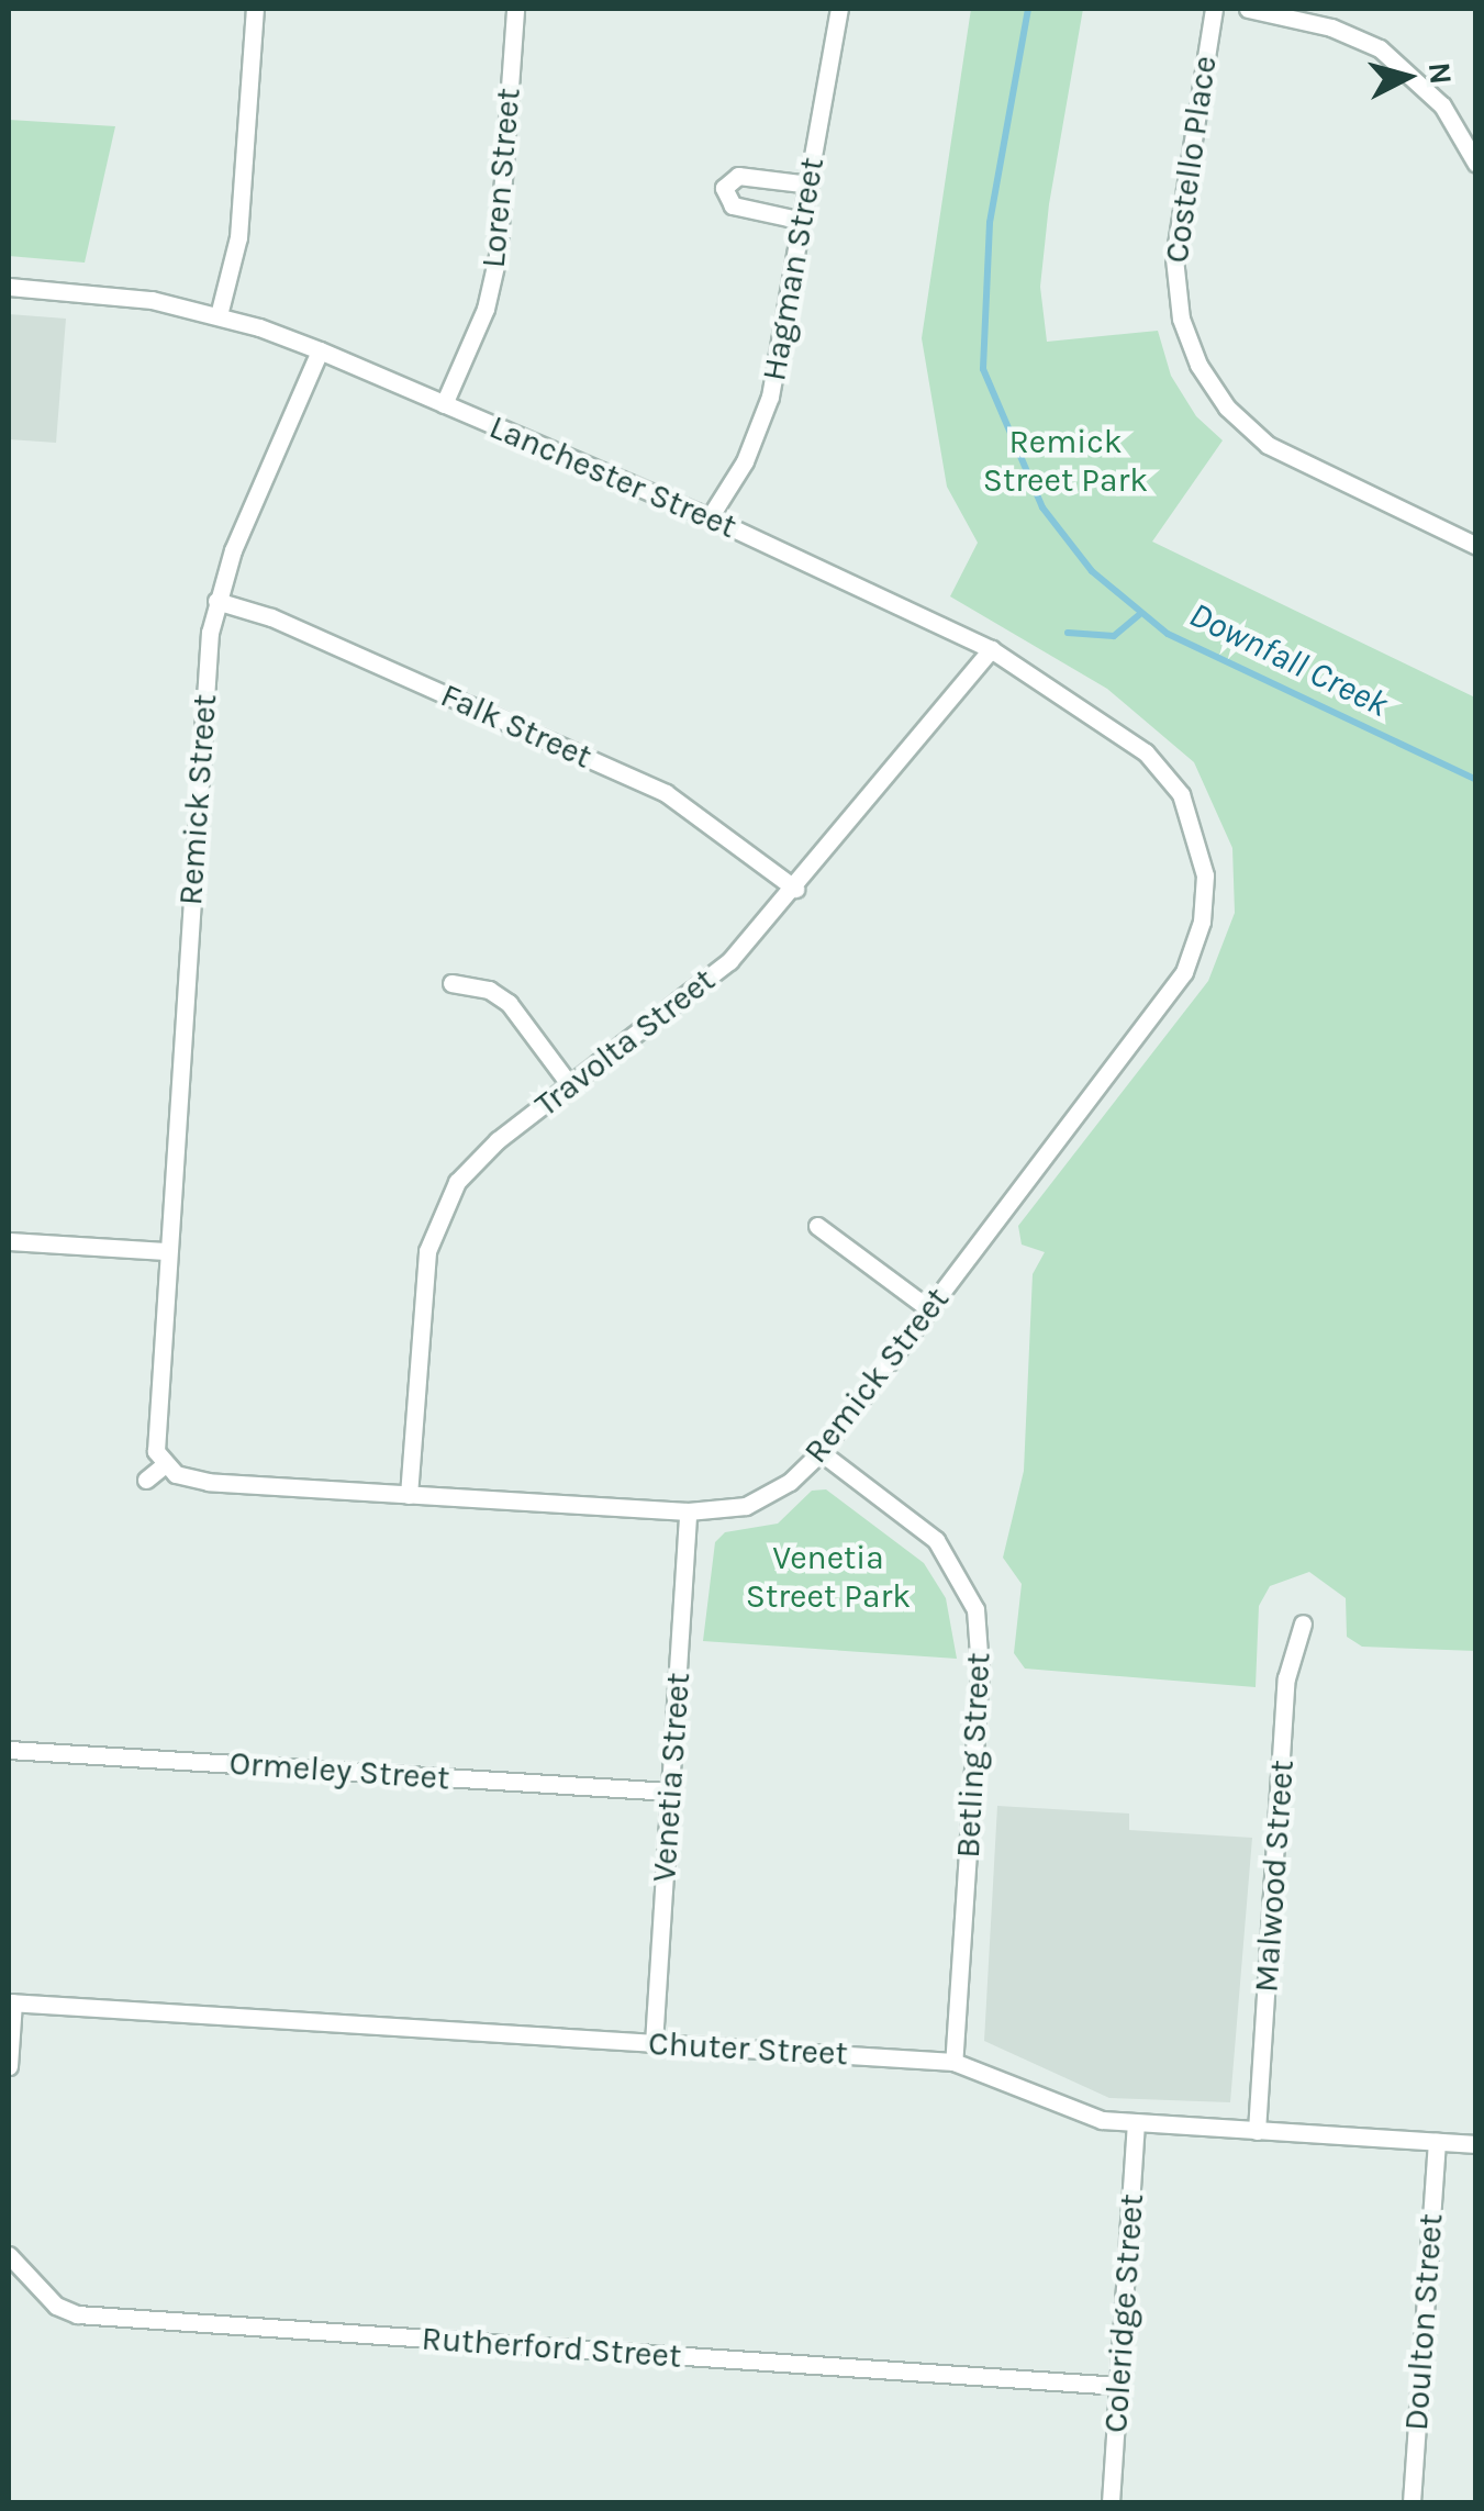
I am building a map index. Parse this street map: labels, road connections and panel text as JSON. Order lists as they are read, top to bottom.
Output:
{
  "streets": {
    "street": [
      "Costello Place",
      "Loren Street",
      "Hagman Street",
      "Lanchester Street",
      "Falk Street",
      "Remick Street",
      "Travolta Street",
      "Betling Street",
      "Ormeley Street",
      "Venetia Street",
      "Malwood Street",
      "Chuter Street",
      "Coleridge Street",
      "Doulton Street",
      "Rutherford Street"
    ]
  },
  "crossings": [
    ["Loren Street", "Lanchester Street"],
    ["Hagman Street", "Lanchester Street"],
    ["Lanchester Street", "Remick Street"],
    ["Lanchester Street", "Travolta Street"],
    ["Falk Street", "Remick Street"],
    ["Falk Street", "Travolta Street"],
    ["Remick Street", "Travolta Street"],
    ["Remick Street", "Betling Street"],
    ["Remick Street", "Venetia Street"],
    ["Betling Street", "Chuter Street"],
    ["Ormeley Street", "Venetia Street"],
    ["Venetia Street", "Chuter Street"],
    ["Malwood Street", "Chuter Street"],
    ["Chuter Street", "Coleridge Street"],
    ["Chuter Street", "Doulton Street"],
    ["Coleridge Street", "Rutherford Street"]
  ],
  "water": ["Downfall Creek"],
  "parks": ["Remick Street Park", "Venetia Street Park"],
  "north": "right"
}
